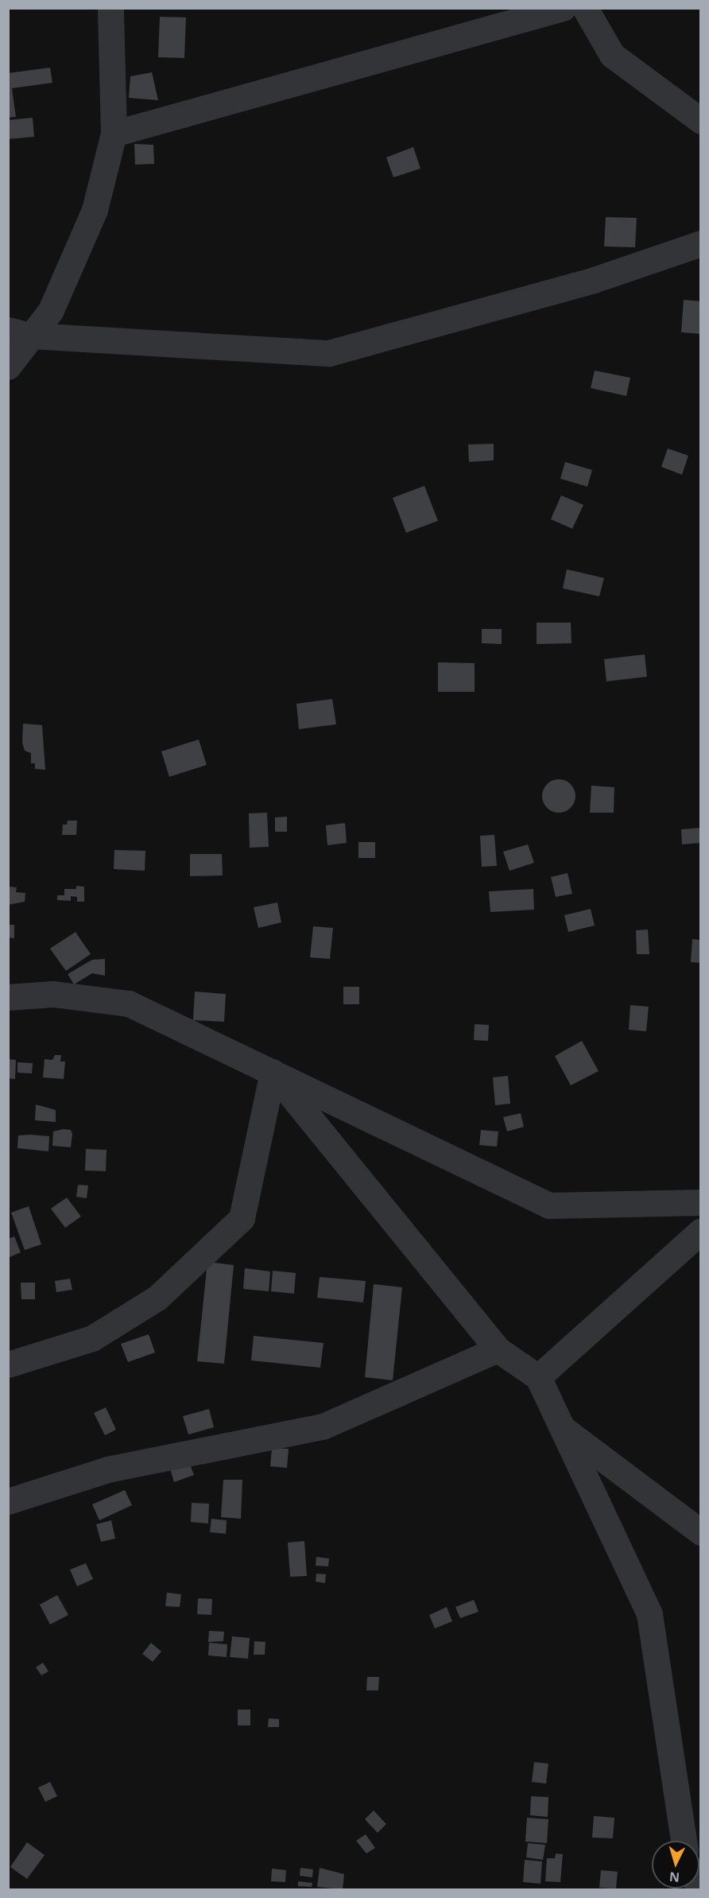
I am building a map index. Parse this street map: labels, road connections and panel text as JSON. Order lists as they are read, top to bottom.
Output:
{
  "north": "bottom"
}
